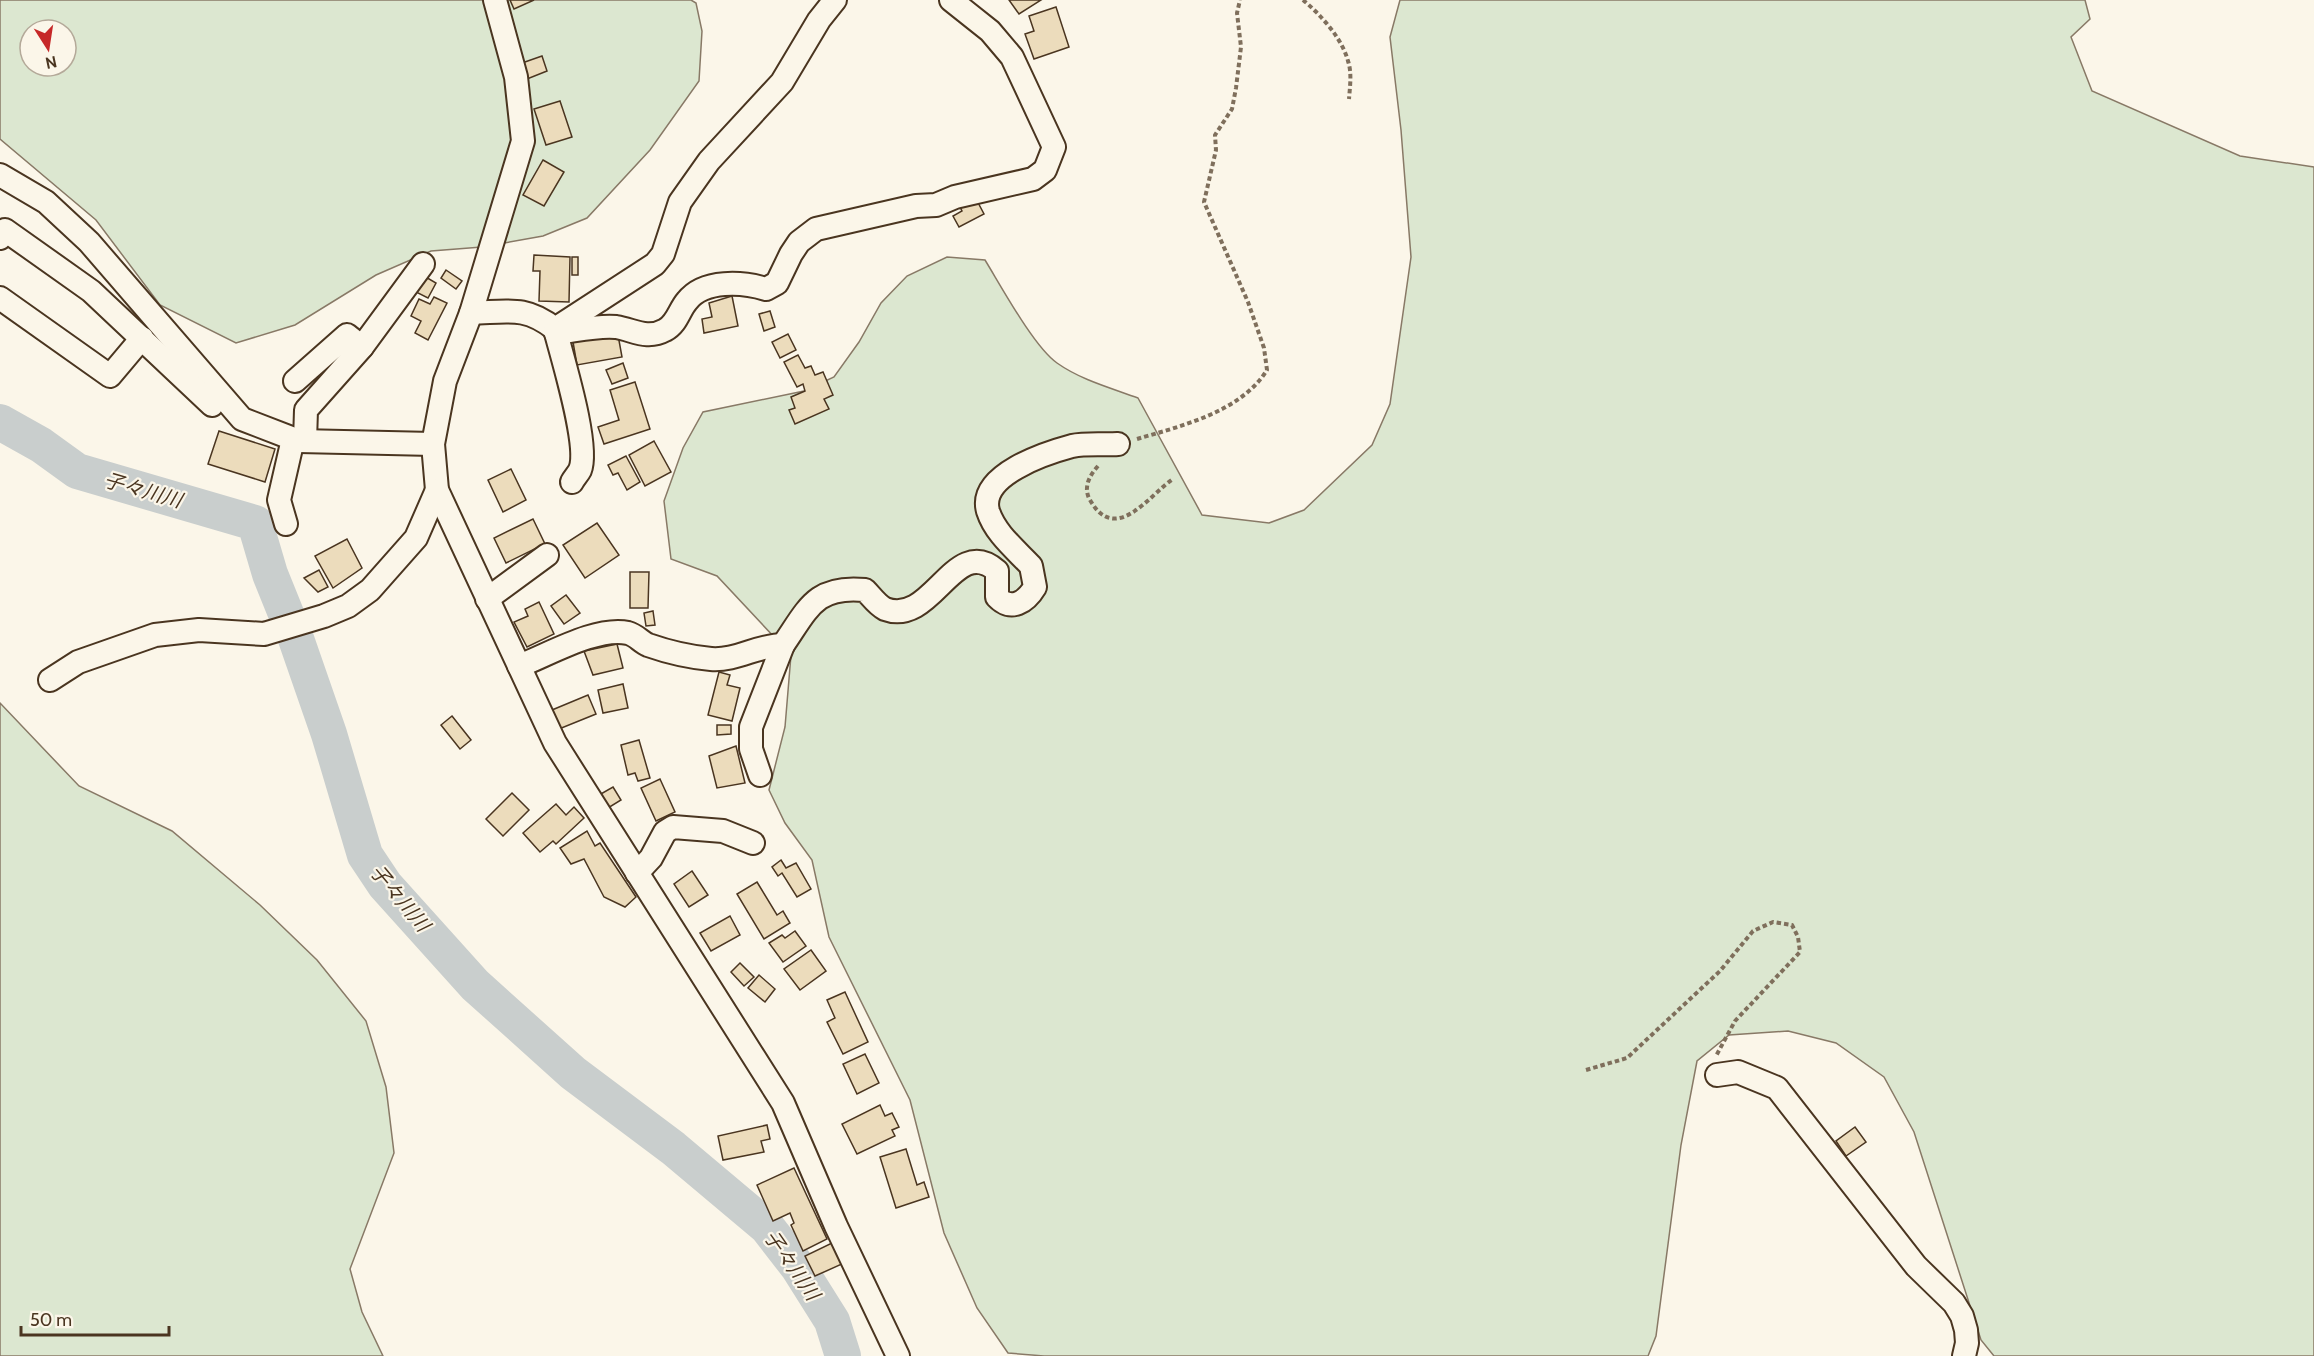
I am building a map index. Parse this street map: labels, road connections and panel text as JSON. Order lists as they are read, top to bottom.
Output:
{
  "water": ["子々川川"],
  "scale_bar": "50 m",
  "north": "bottom"
}
